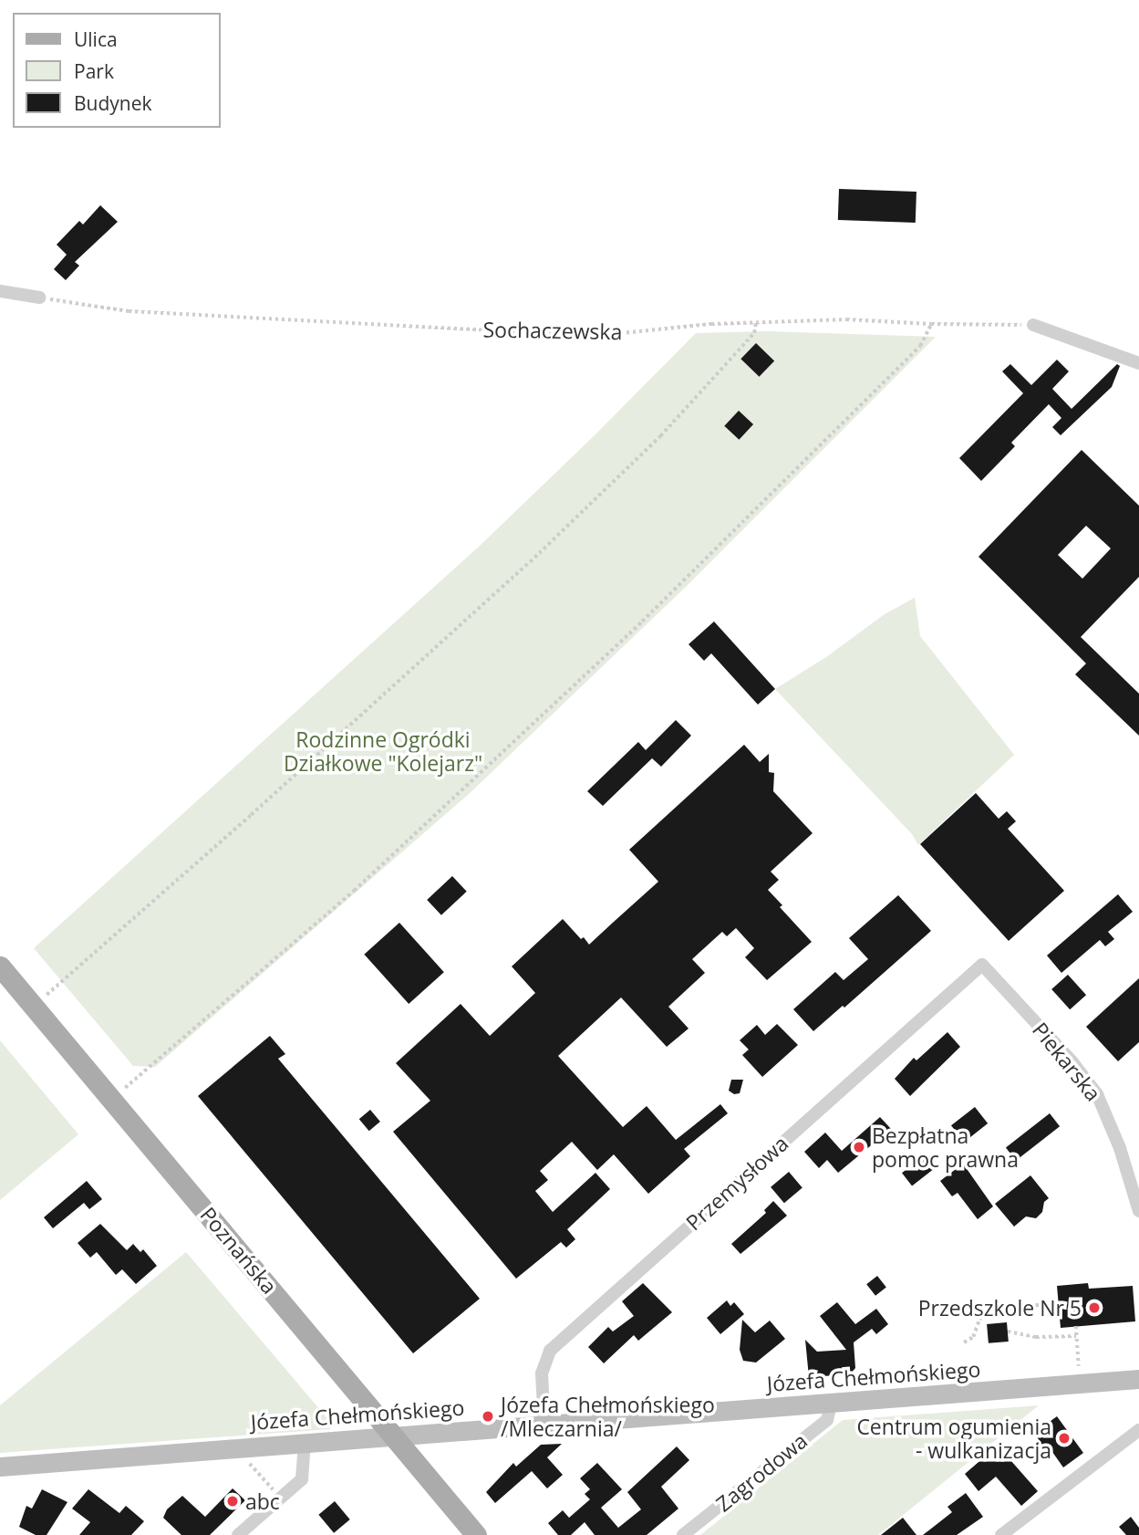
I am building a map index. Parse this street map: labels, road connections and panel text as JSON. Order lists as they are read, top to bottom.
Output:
{
  "streets": {
    "main road": ["Poznańska"],
    "street": [
      "Piekarska",
      "Przemysłowa",
      "Józefa Chełmońskiego",
      "Zagrodowa"
    ],
    "path": ["Sochaczewska"]
  },
  "crossings": [
    ["Piekarska", "Przemysłowa"],
    ["Przemysłowa", "Józefa Chełmońskiego"],
    ["Poznańska", "Józefa Chełmońskiego"],
    ["Józefa Chełmońskiego", "Zagrodowa"]
  ],
  "parks": ["Rodzinne Ogródki Działkowe \"Kolejarz\""],
  "places": [
    "Bezpłatna pomoc prawna",
    "Przedszkole Nr 5",
    "Józefa Chełmońskiego /Mleczarnia/",
    "Centrum ogumienia - wulkanizacja",
    "abc"
  ],
  "legend": ["Ulica", "Park", "Budynek"]
}
